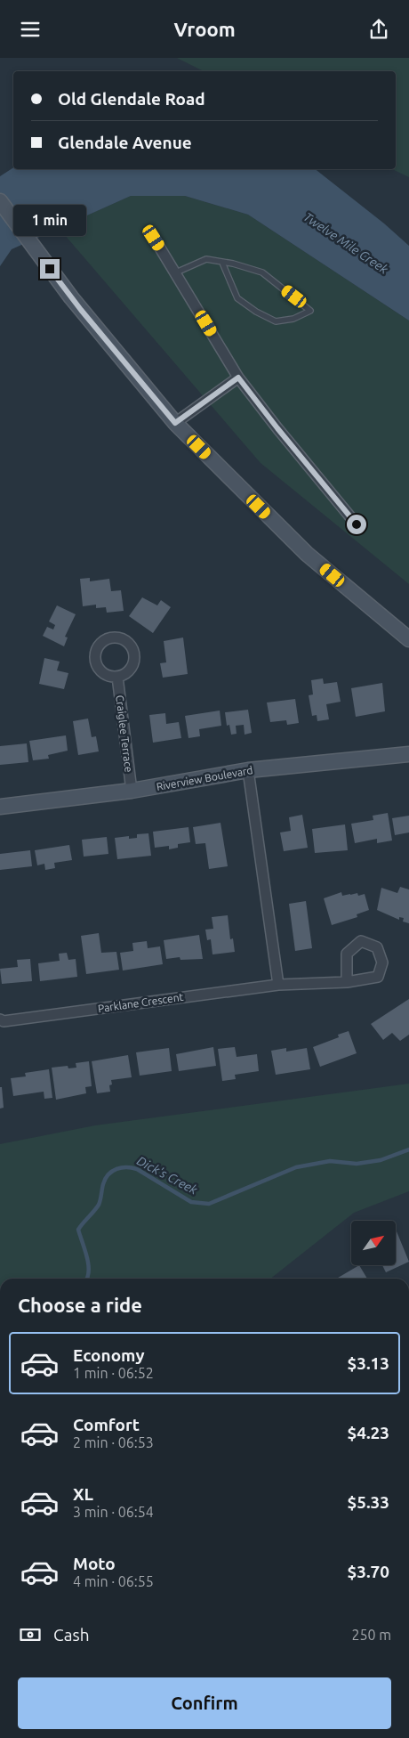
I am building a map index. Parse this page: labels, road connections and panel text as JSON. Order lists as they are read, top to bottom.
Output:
{
  "streets": {
    "main road": ["Riverview Boulevard"],
    "street": ["Craiglee Terrace", "Parklane Crescent"]
  },
  "crossings": [
    ["Craiglee Terrace", "Riverview Boulevard"]
  ],
  "water": ["Twelve Mile Creek", "Dick's Creek"],
  "north": "top right",
  "page": {
    "header": "Vroom",
    "banner": ["Old Glendale Road", "Glendale Avenue"],
    "bubble": "1 min",
    "heading": "Choose a ride",
    "list": [
      {
        "name": "Economy",
        "note": "1 min · 06:52",
        "value": "$3.13"
      },
      {
        "name": "Comfort",
        "note": "2 min · 06:53",
        "value": "$4.23"
      },
      {
        "name": "XL",
        "note": "3 min · 06:54",
        "value": "$5.33"
      },
      {
        "name": "Moto",
        "note": "4 min · 06:55",
        "value": "$3.70"
      }
    ],
    "pay": ["Cash", "250 m"],
    "buttons": "Confirm"
  }
}
